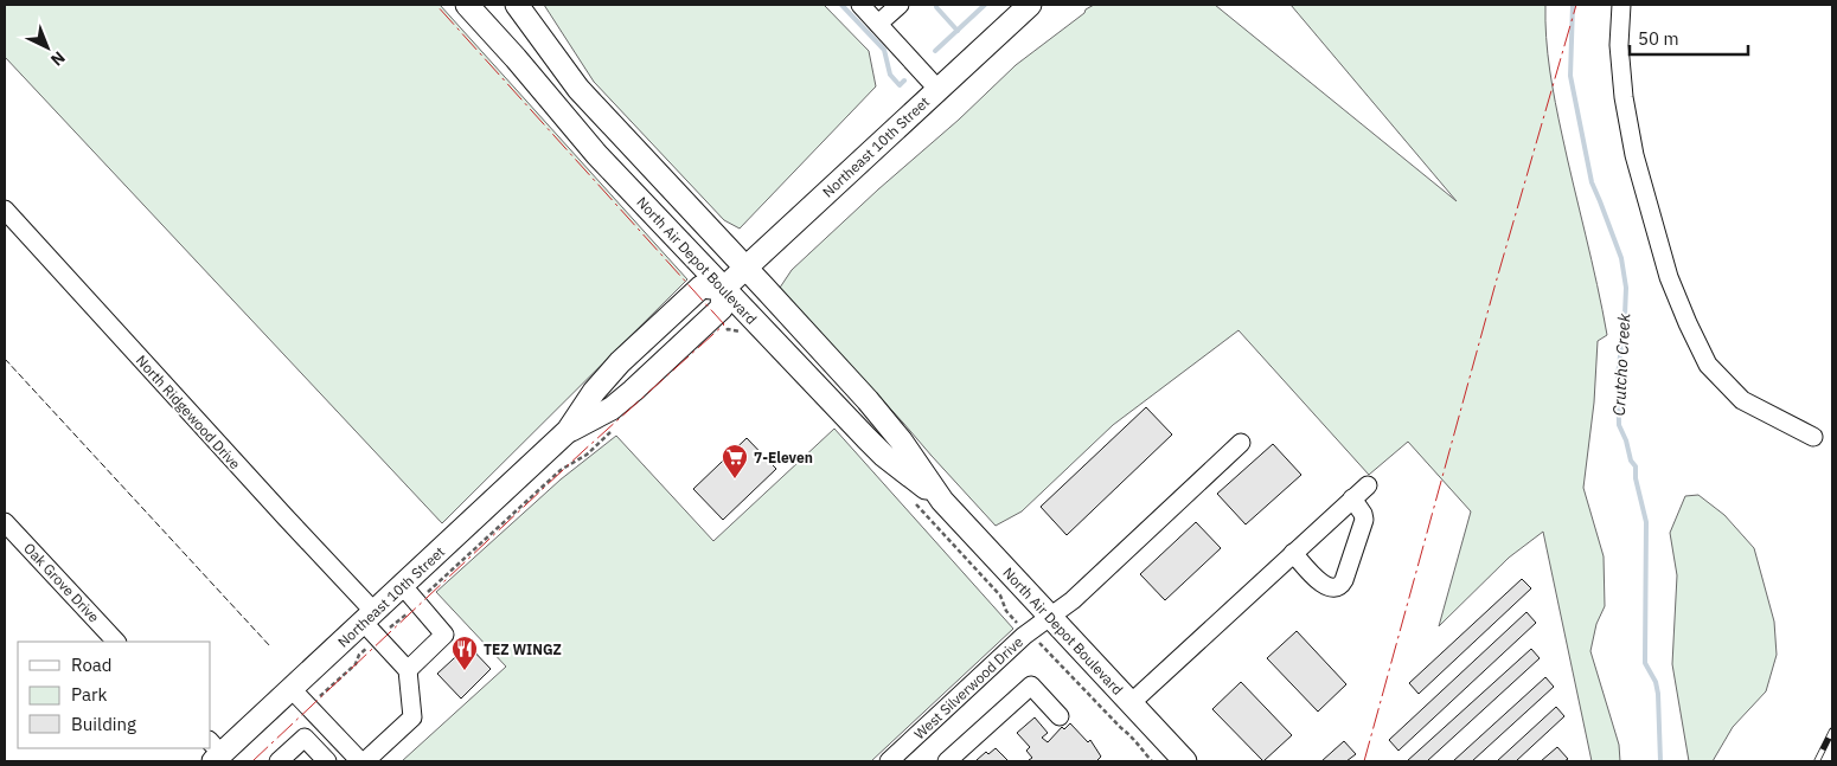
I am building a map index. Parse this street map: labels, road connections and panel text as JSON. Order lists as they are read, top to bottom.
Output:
{
  "streets": {
    "main road": ["Northeast 10th Street", "North Air Depot Boulevard"],
    "street": ["North Ridgewood Drive", "Oak Grove Drive", "West Silverwood Drive"]
  },
  "crossings": [
    ["Northeast 10th Street", "North Air Depot Boulevard"],
    ["Northeast 10th Street", "North Ridgewood Drive"],
    ["North Air Depot Boulevard", "West Silverwood Drive"]
  ],
  "water": ["Crutcho Creek"],
  "places": {
    "supermarket": ["7-Eleven"],
    "restaurant": ["TEZ WINGZ"]
  },
  "legend": ["Road", "Park", "Building"],
  "scale_bar": "50 m",
  "north": "bottom right"
}
